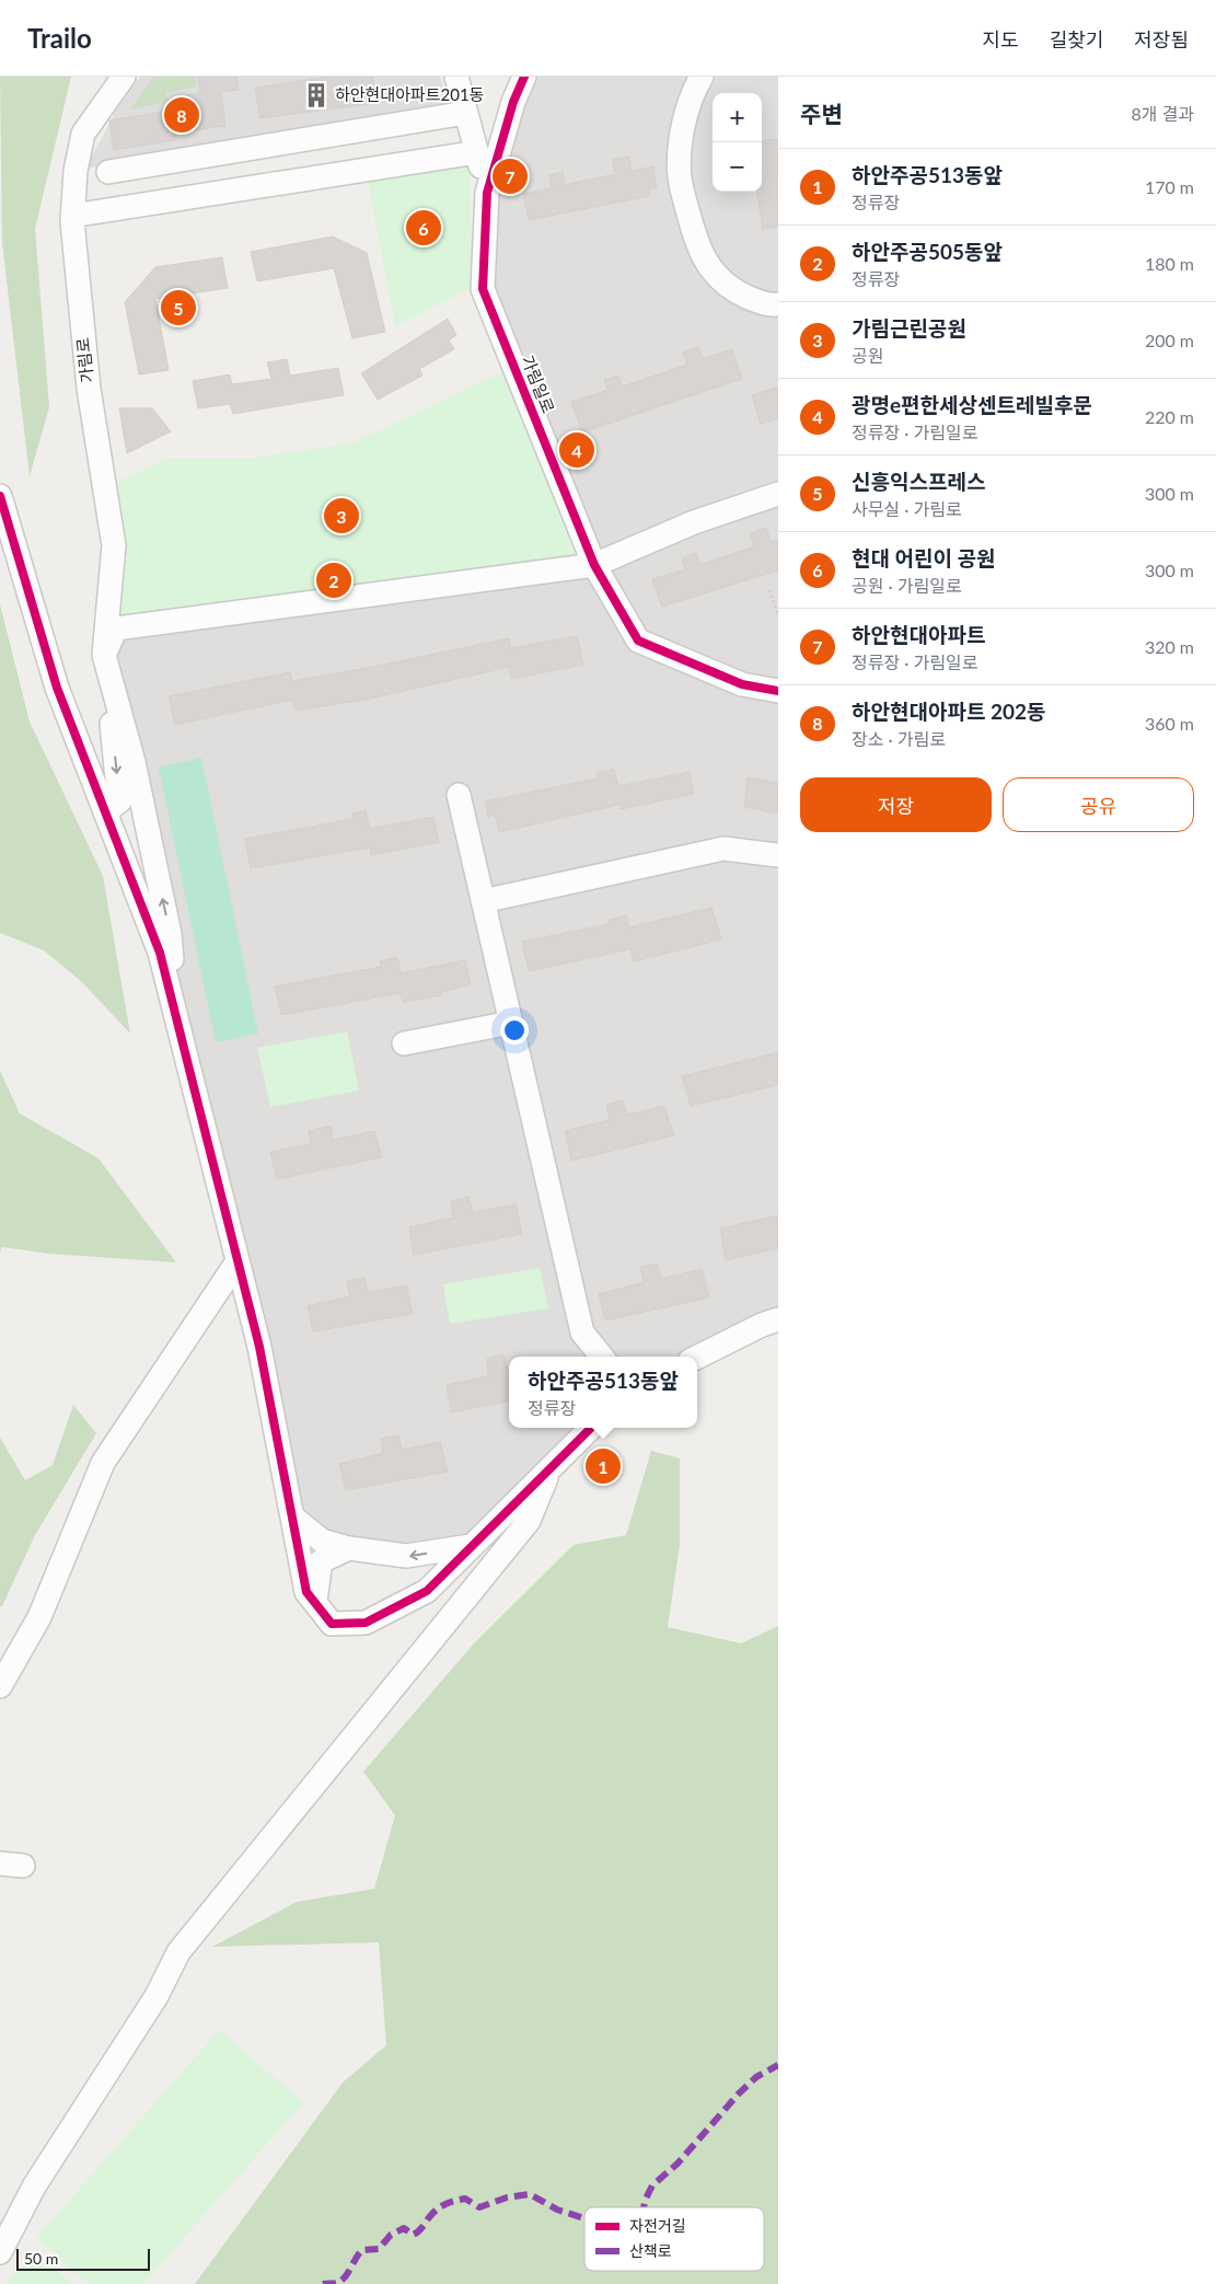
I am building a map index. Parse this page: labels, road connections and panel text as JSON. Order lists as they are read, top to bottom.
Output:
{
  "streets": {
    "street": ["가림로", "가림일로"]
  },
  "places": {
    "building": ["하안현대아파트201동"]
  },
  "legend": ["자전거길", "산책로"],
  "scale_bar": "50 m",
  "page": {
    "header": "Trailo",
    "nav": ["지도", "길찾기", "저장됨"],
    "heading": ["주변", "8개 결과"],
    "map_buttons": ["+", "−"],
    "pins": [
      "8",
      "7",
      "6",
      "5",
      "4",
      "3",
      "2",
      "1"
    ],
    "list": [
      {
        "mark": "1",
        "name": "하안주공513동앞",
        "note": "정류장",
        "value": "170 m"
      },
      {
        "mark": "2",
        "name": "하안주공505동앞",
        "note": "정류장",
        "value": "180 m"
      },
      {
        "mark": "3",
        "name": "가림근린공원",
        "note": "공원",
        "value": "200 m"
      },
      {
        "mark": "4",
        "name": "광명e편한세상센트레빌후문",
        "note": "정류장 · 가림일로",
        "value": "220 m"
      },
      {
        "mark": "5",
        "name": "신흥익스프레스",
        "note": "사무실 · 가림로",
        "value": "300 m"
      },
      {
        "mark": "6",
        "name": "현대 어린이 공원",
        "note": "공원 · 가림일로",
        "value": "300 m"
      },
      {
        "mark": "7",
        "name": "하안현대아파트",
        "note": "정류장 · 가림일로",
        "value": "320 m"
      },
      {
        "mark": "8",
        "name": "하안현대아파트 202동",
        "note": "장소 · 가림로",
        "value": "360 m"
      }
    ],
    "buttons": ["저장", "공유"],
    "popup": ["하안주공513동앞", "정류장"],
    "scale": "50 m"
  }
}
